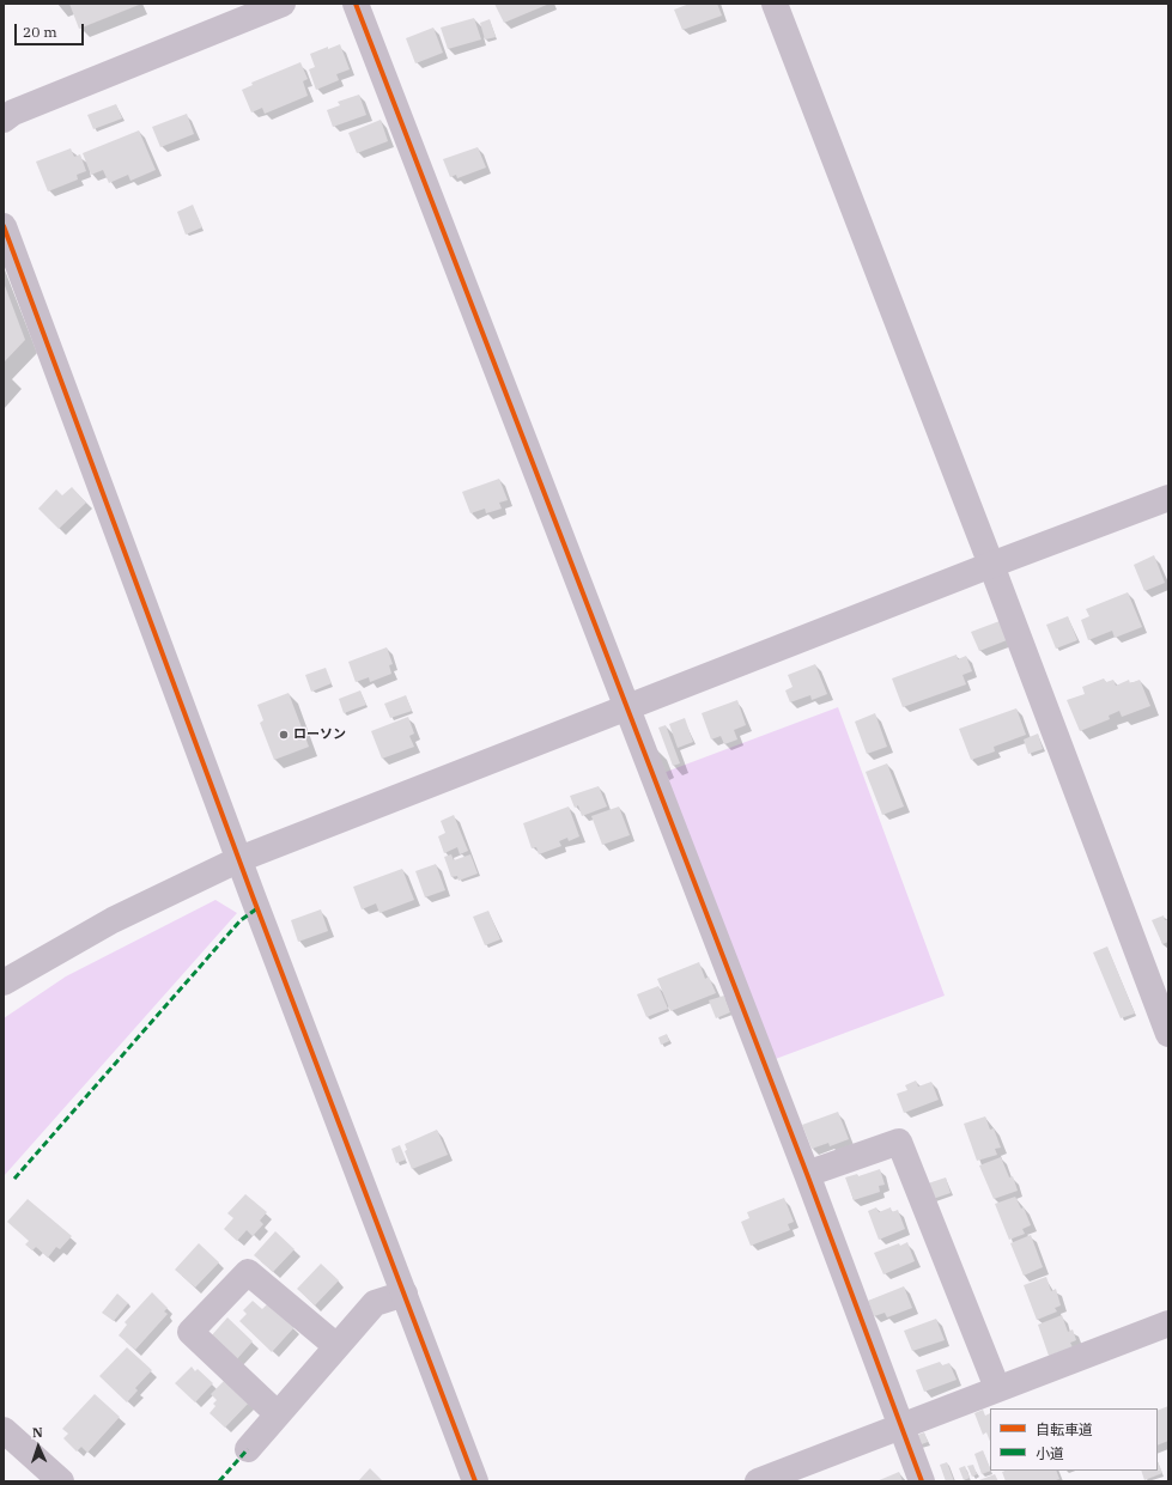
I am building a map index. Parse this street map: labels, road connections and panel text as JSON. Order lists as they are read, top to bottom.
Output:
{
  "places": ["ローソン"],
  "legend": ["自転車道", "小道"],
  "scale_bar": "20 m",
  "north": "top"
}
